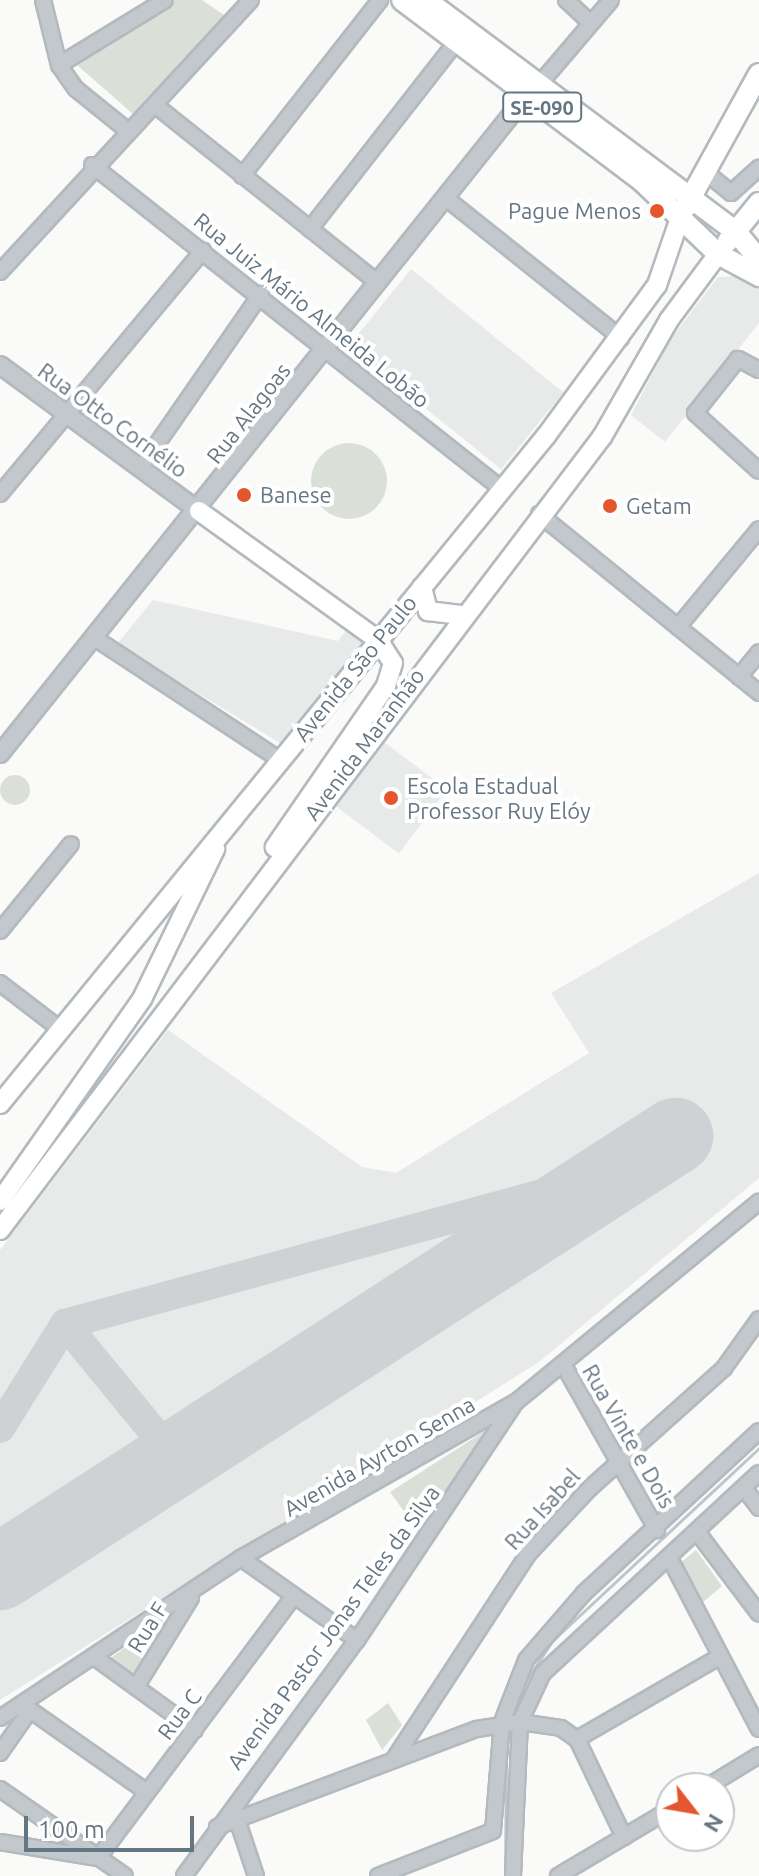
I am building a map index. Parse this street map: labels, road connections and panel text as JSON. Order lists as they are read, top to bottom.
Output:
{
  "streets": {
    "main road": ["SE-090", "Avenida São Paulo", "Avenida Maranhão"],
    "street": [
      "Rua Juiz Mário Almeida Lobão",
      "Rua Alagoas",
      "Rua Otto Cornélio",
      "Rua Vinte e Dois",
      "Avenida Ayrton Senna",
      "Rua Isabel",
      "Rua F",
      "Avenida Pastor Jonas Teles da Silva",
      "Rua C"
    ]
  },
  "crossings": [
    ["SE-090", "Rua Alagoas"],
    ["SE-090", "Avenida São Paulo"],
    ["SE-090", "Avenida Maranhão"],
    ["Rua Juiz Mário Almeida Lobão", "Rua Alagoas"],
    ["Rua Juiz Mário Almeida Lobão", "Avenida São Paulo"],
    ["Rua Alagoas", "Rua Otto Cornélio"],
    ["Rua Vinte e Dois", "Avenida Ayrton Senna"],
    ["Rua Vinte e Dois", "Rua Isabel"],
    ["Avenida Ayrton Senna", "Rua F"],
    ["Avenida Ayrton Senna", "Avenida Pastor Jonas Teles da Silva"]
  ],
  "places": [
    "Pague Menos",
    "Banese",
    "Getam",
    "Escola Estadual Professor Ruy Elóy"
  ],
  "scale_bar": "100 m",
  "north": "bottom right"
}
